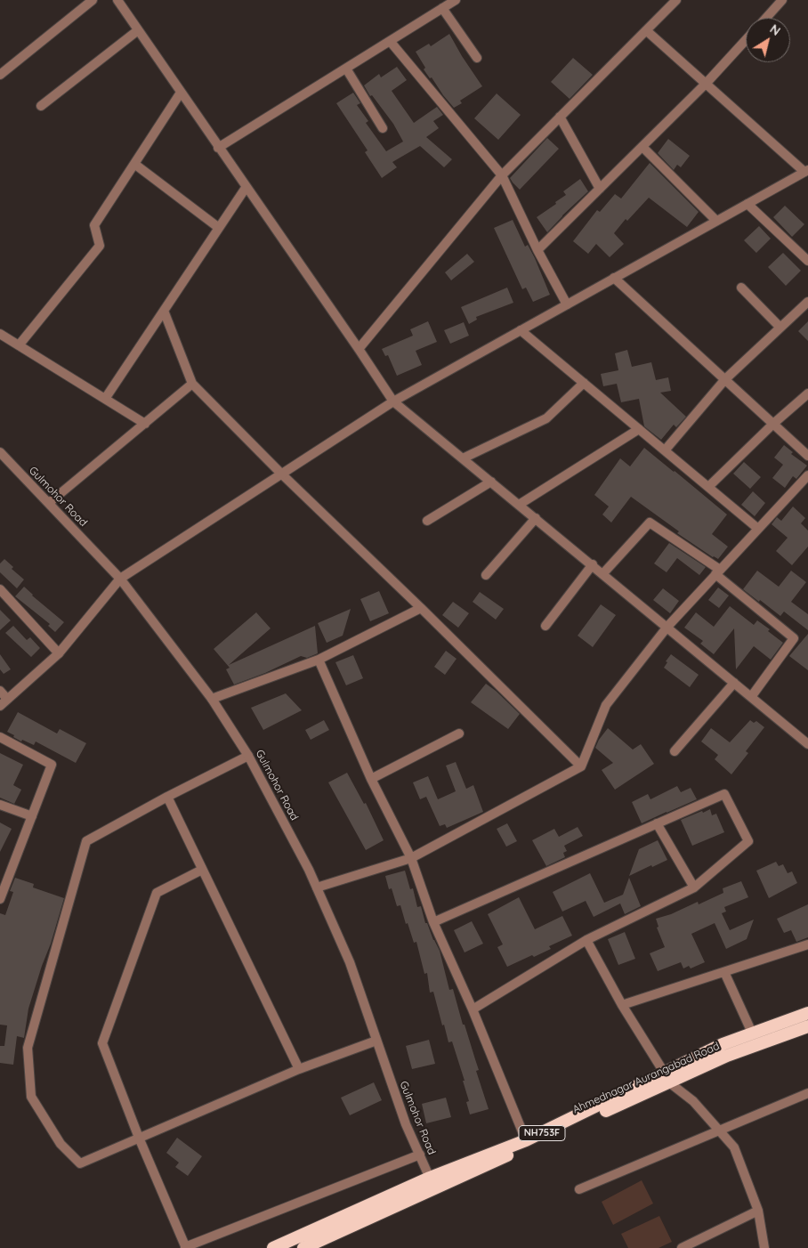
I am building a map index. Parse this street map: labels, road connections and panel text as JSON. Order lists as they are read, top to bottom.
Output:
{
  "streets": {
    "highway": ["Ahmednagar Aurangabad Road", "NH753F"],
    "street": ["Gulmohor Road"]
  },
  "crossings": [
    ["Gulmohor Road", "Ahmednagar Aurangabad Road"],
    ["Gulmohor Road", "NH753F"],
    ["Ahmednagar Aurangabad Road", "NH753F"]
  ],
  "north": "top right"
}
